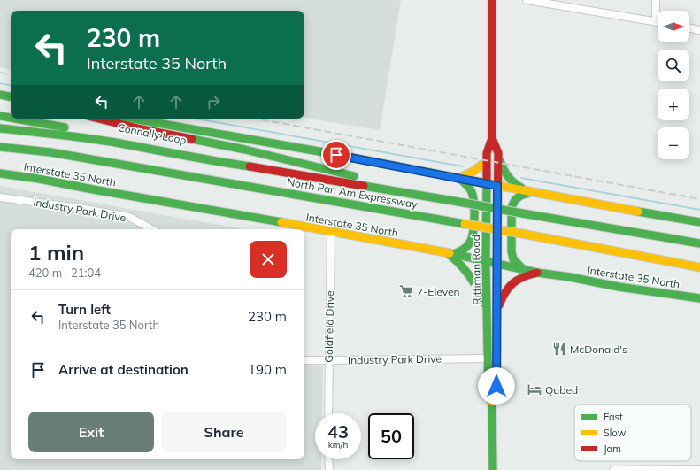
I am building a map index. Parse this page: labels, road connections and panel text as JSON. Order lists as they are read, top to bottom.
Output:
{
  "streets": {
    "main road": [
      "Connally Loop",
      "Interstate 35 North",
      "North Pan Am Expressway",
      "Rittiman Road"
    ],
    "street": ["Industry Park Drive", "Goldfield Drive"]
  },
  "crossings": [
    ["Connally Loop", "North Pan Am Expressway"],
    ["Interstate 35 North", "Rittiman Road"],
    ["Interstate 35 North", "Goldfield Drive"],
    ["Industry Park Drive", "Rittiman Road"],
    ["Industry Park Drive", "Goldfield Drive"]
  ],
  "places": {
    "supermarket": ["7-Eleven"],
    "restaurant": ["McDonald's"],
    "hotel": ["Qubed"]
  },
  "legend": ["Fast", "Slow", "Jam"],
  "north": "right",
  "page": {
    "map_buttons": ["+", "−"],
    "turn": ["230 m", "Interstate 35 North"],
    "heading": ["1 min", "420 m · 21:04"],
    "list": [
      {
        "name": "Turn left",
        "note": "Interstate 35 North",
        "value": "230 m"
      },
      {
        "name": "Arrive at destination",
        "value": "190 m"
      }
    ],
    "buttons": ["Exit", "Share"],
    "speed": "43 km/h",
    "limit": "50"
  }
}
